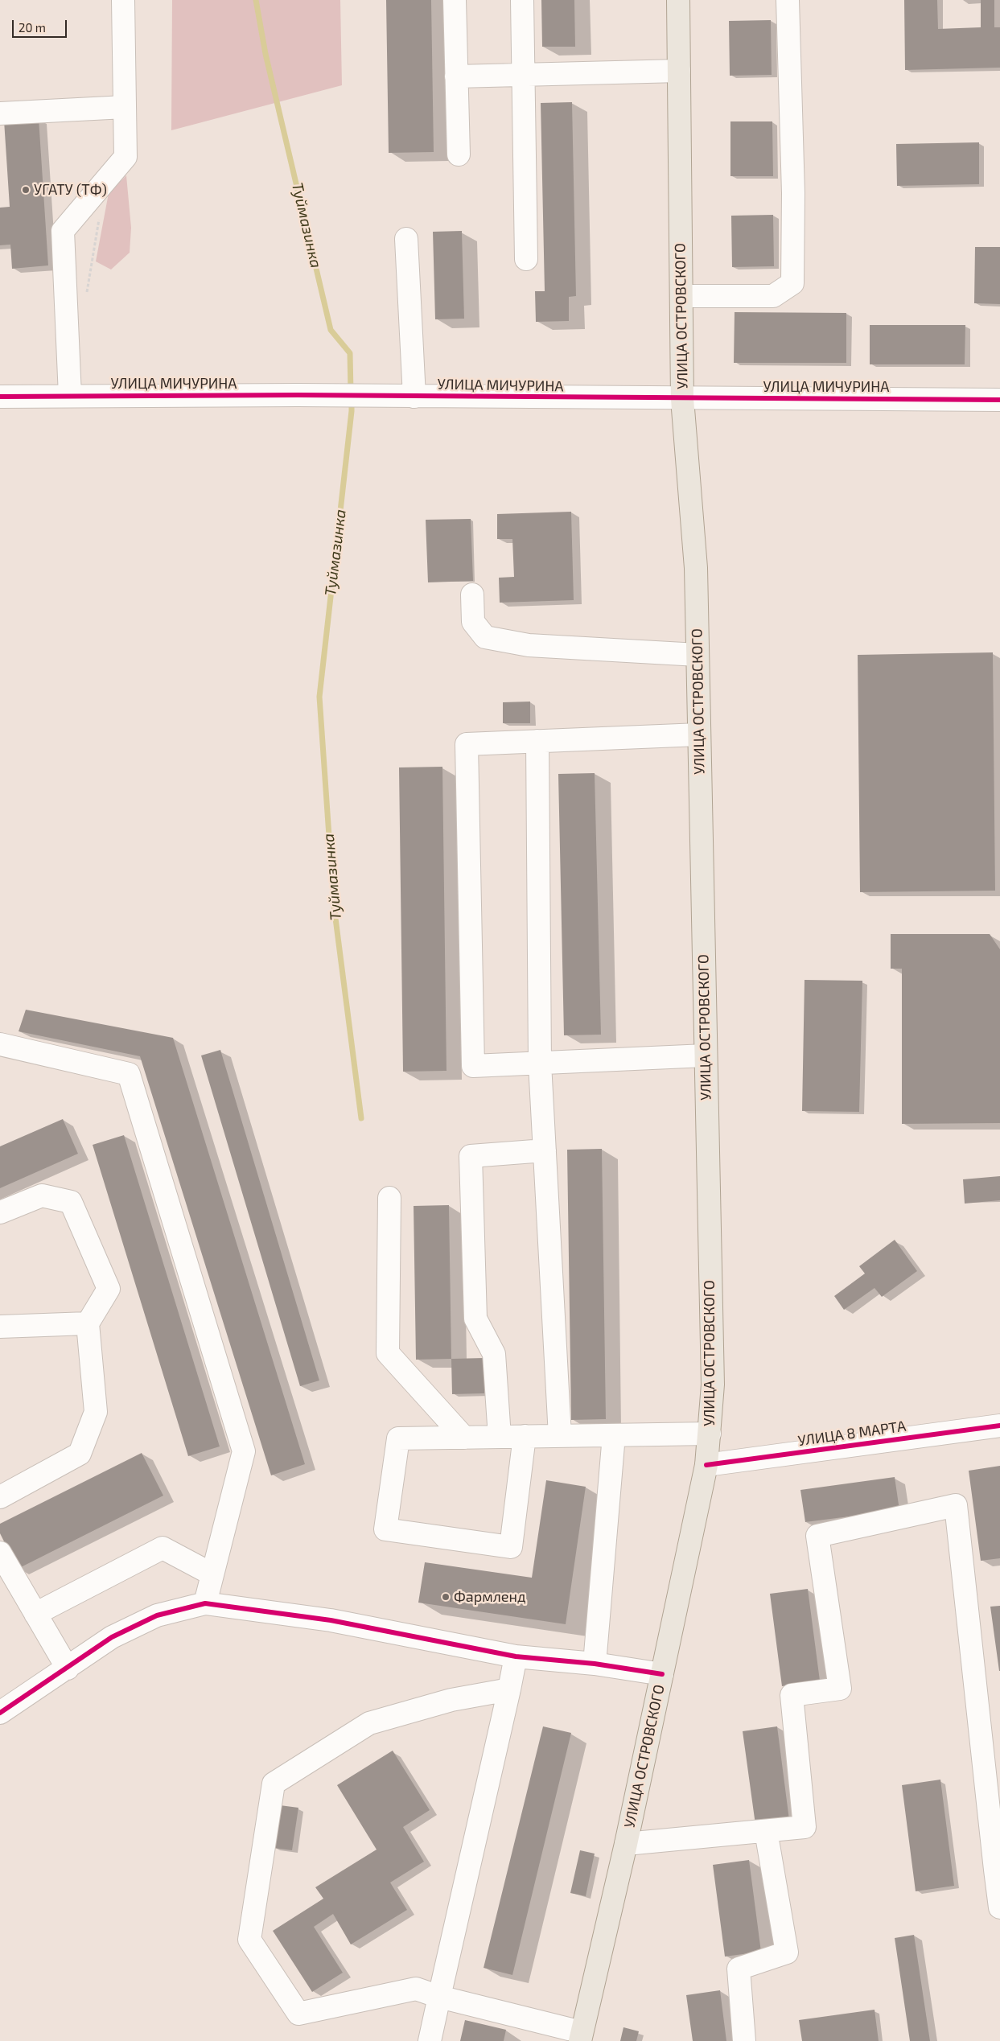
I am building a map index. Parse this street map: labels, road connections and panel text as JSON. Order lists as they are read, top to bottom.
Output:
{
  "streets": {
    "main road": ["УЛИЦА ОСТРОВСКОГО"],
    "street": ["УЛИЦА МИЧУРИНА", "УЛИЦА 8 МАРТА"]
  },
  "crossings": [
    ["УЛИЦА ОСТРОВСКОГО", "УЛИЦА МИЧУРИНА"],
    ["УЛИЦА ОСТРОВСКОГО", "УЛИЦА 8 МАРТА"]
  ],
  "water": ["Туймазинка"],
  "places": ["УГАТУ (ТФ)", "Фармленд"],
  "scale_bar": "20 m"
}
